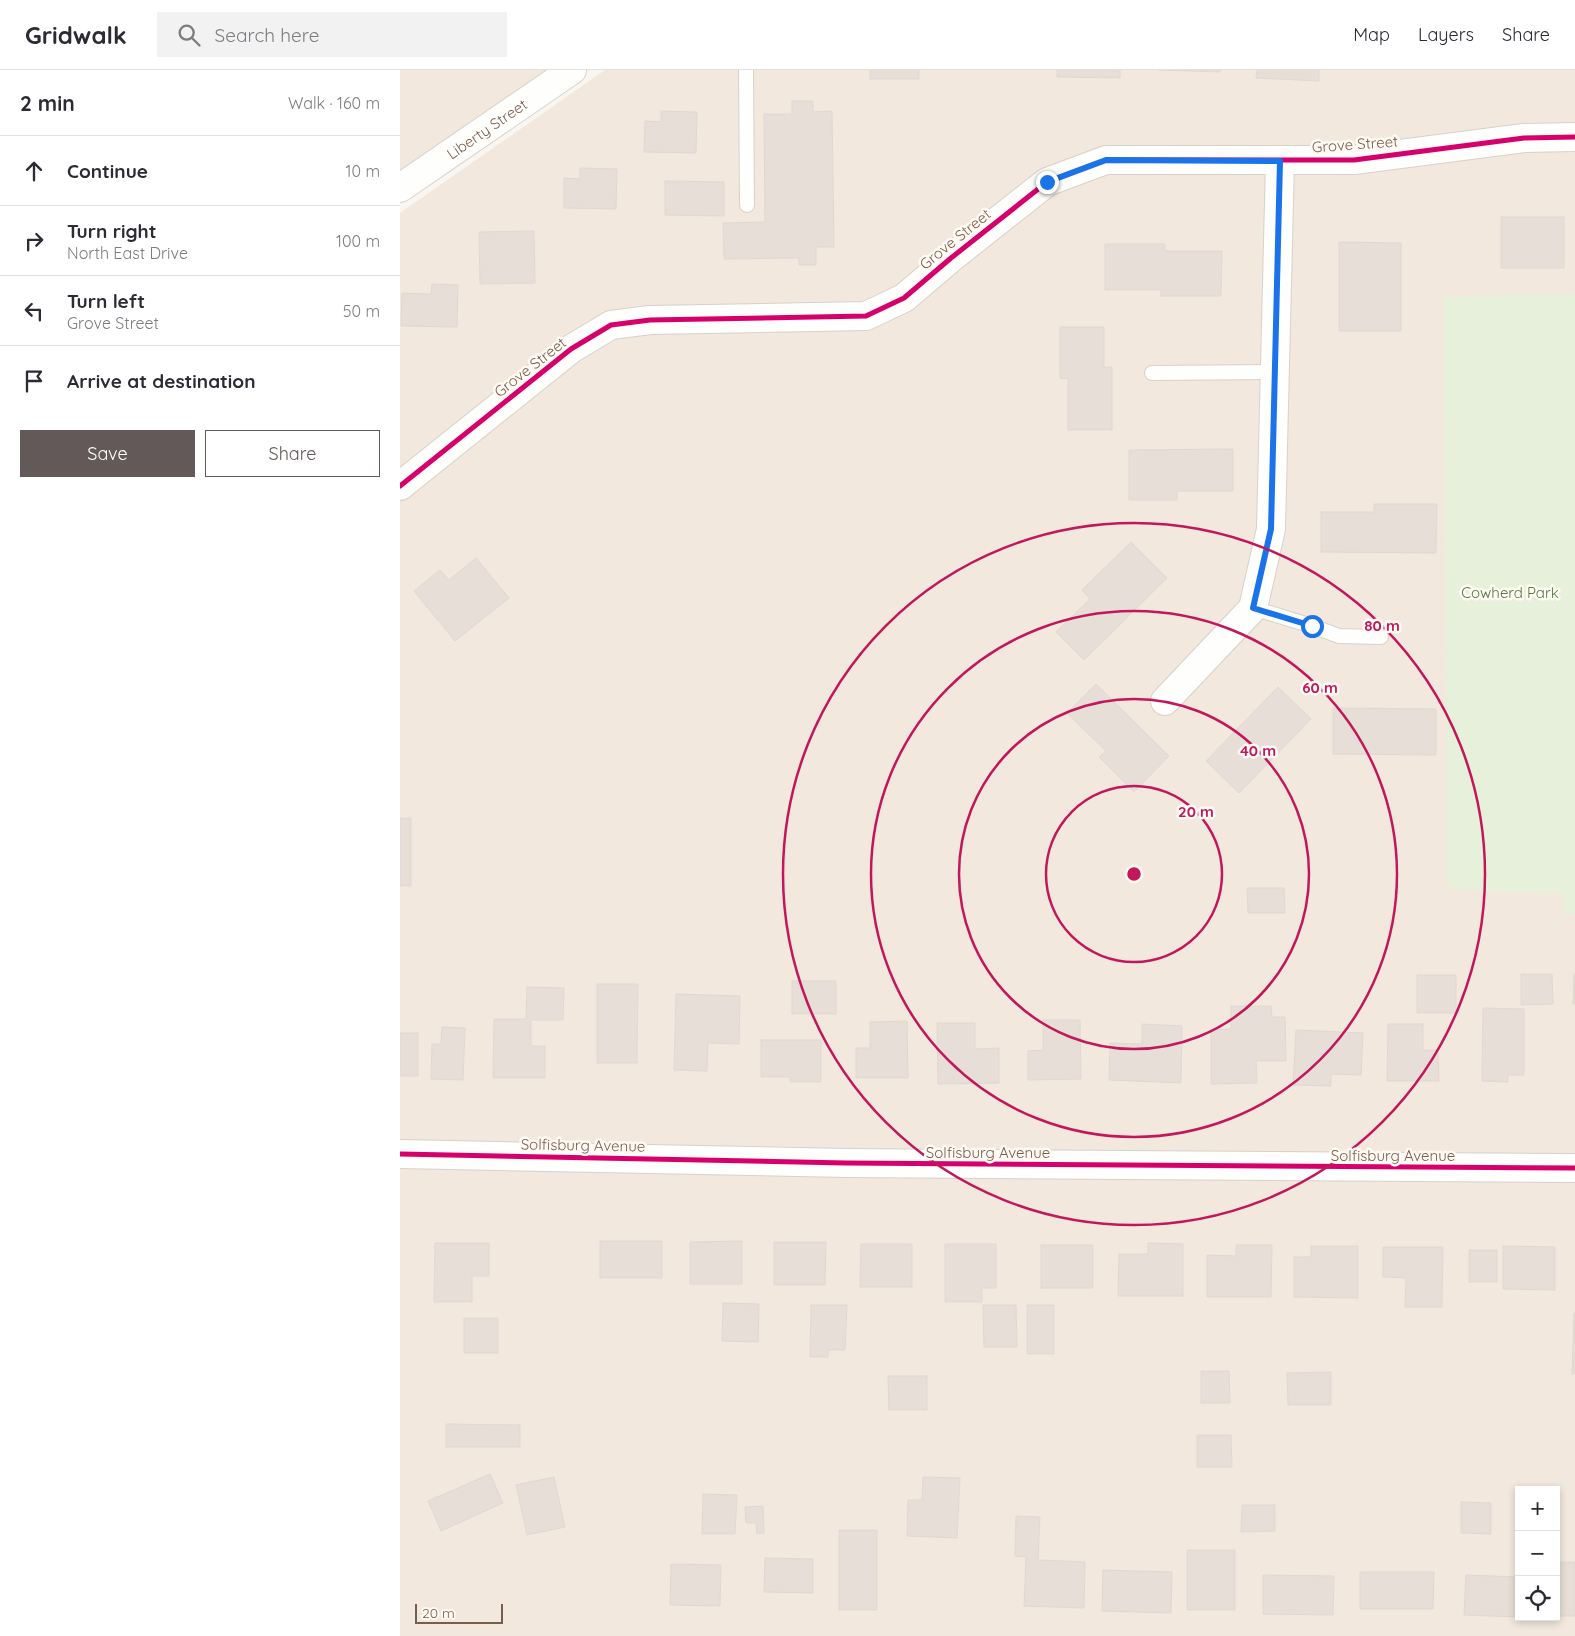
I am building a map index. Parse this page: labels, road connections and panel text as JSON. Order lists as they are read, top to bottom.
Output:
{
  "streets": {
    "street": ["Liberty Street", "Grove Street", "Solfisburg Avenue"]
  },
  "parks": ["Cowherd Park"],
  "scale_bar": "20 m",
  "page": {
    "header": "Gridwalk",
    "search": "Search here",
    "nav": ["Map", "Layers", "Share"],
    "heading": ["2 min", "Walk · 160 m"],
    "list": [
      ["Continue", "10 m"],
      ["Turn right", "North East Drive", "100 m"],
      ["Turn left", "Grove Street", "50 m"],
      "Arrive at destination"
    ],
    "buttons": ["Save", "Share"],
    "map_buttons": ["+", "−"],
    "scale": "20 m"
  },
  "rings": [
    "80 m",
    "60 m",
    "40 m",
    "20 m"
  ]
}
